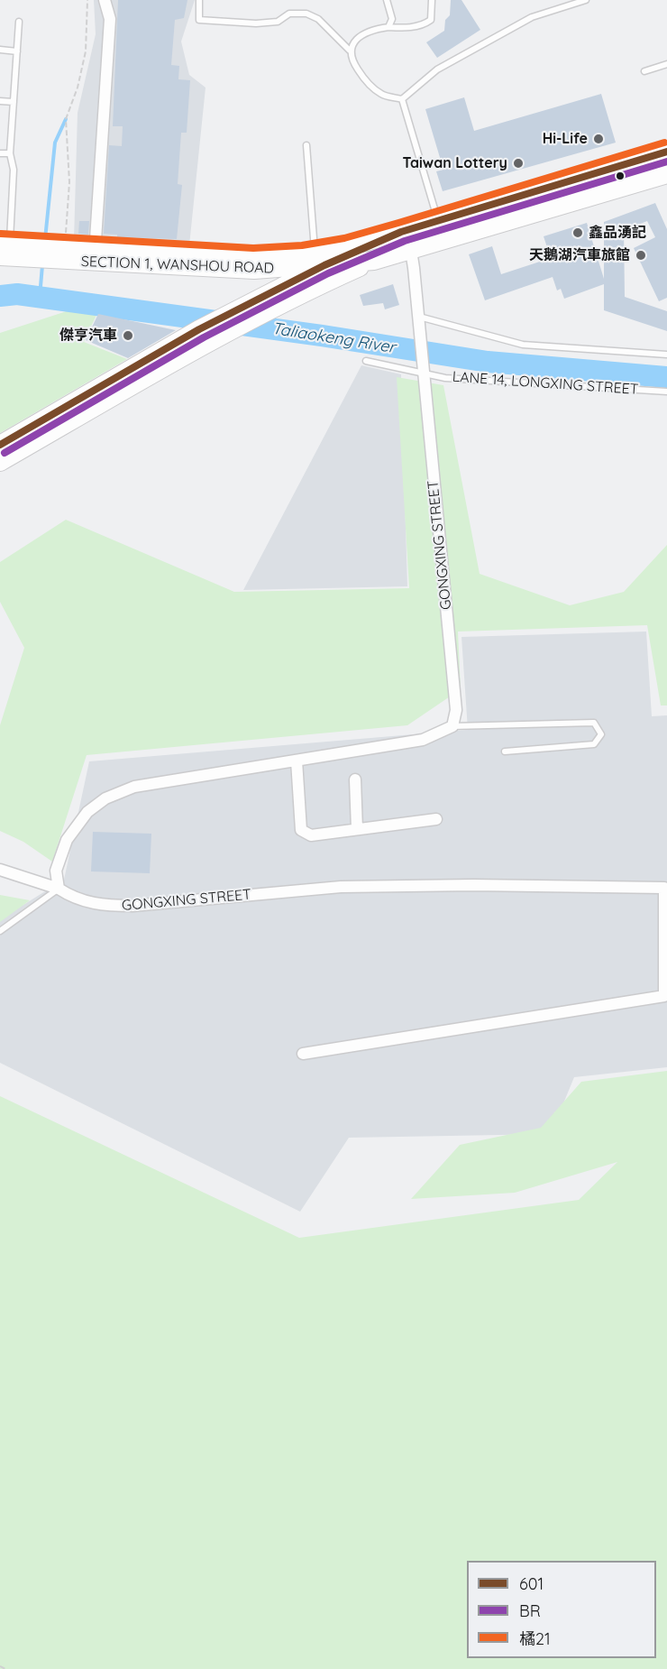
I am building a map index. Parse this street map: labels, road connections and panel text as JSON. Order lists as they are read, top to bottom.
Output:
{
  "streets": {
    "main road": ["SECTION 1, WANSHOU ROAD"],
    "street": ["GONGXING STREET"],
    "lane": ["LANE 14, LONGXING STREET"]
  },
  "crossings": [
    ["LANE 14, LONGXING STREET", "GONGXING STREET"]
  ],
  "water": ["Taliaokeng River"],
  "places": [
    "Hi-Life",
    "Taiwan Lottery",
    "鑫品湧記",
    "天鵝湖汽車旅館",
    "傑亨汽車"
  ],
  "lines": ["transit line 橘21", "transit line 601", "transit line BR"],
  "legend": ["601", "BR", "橘21"]
}
